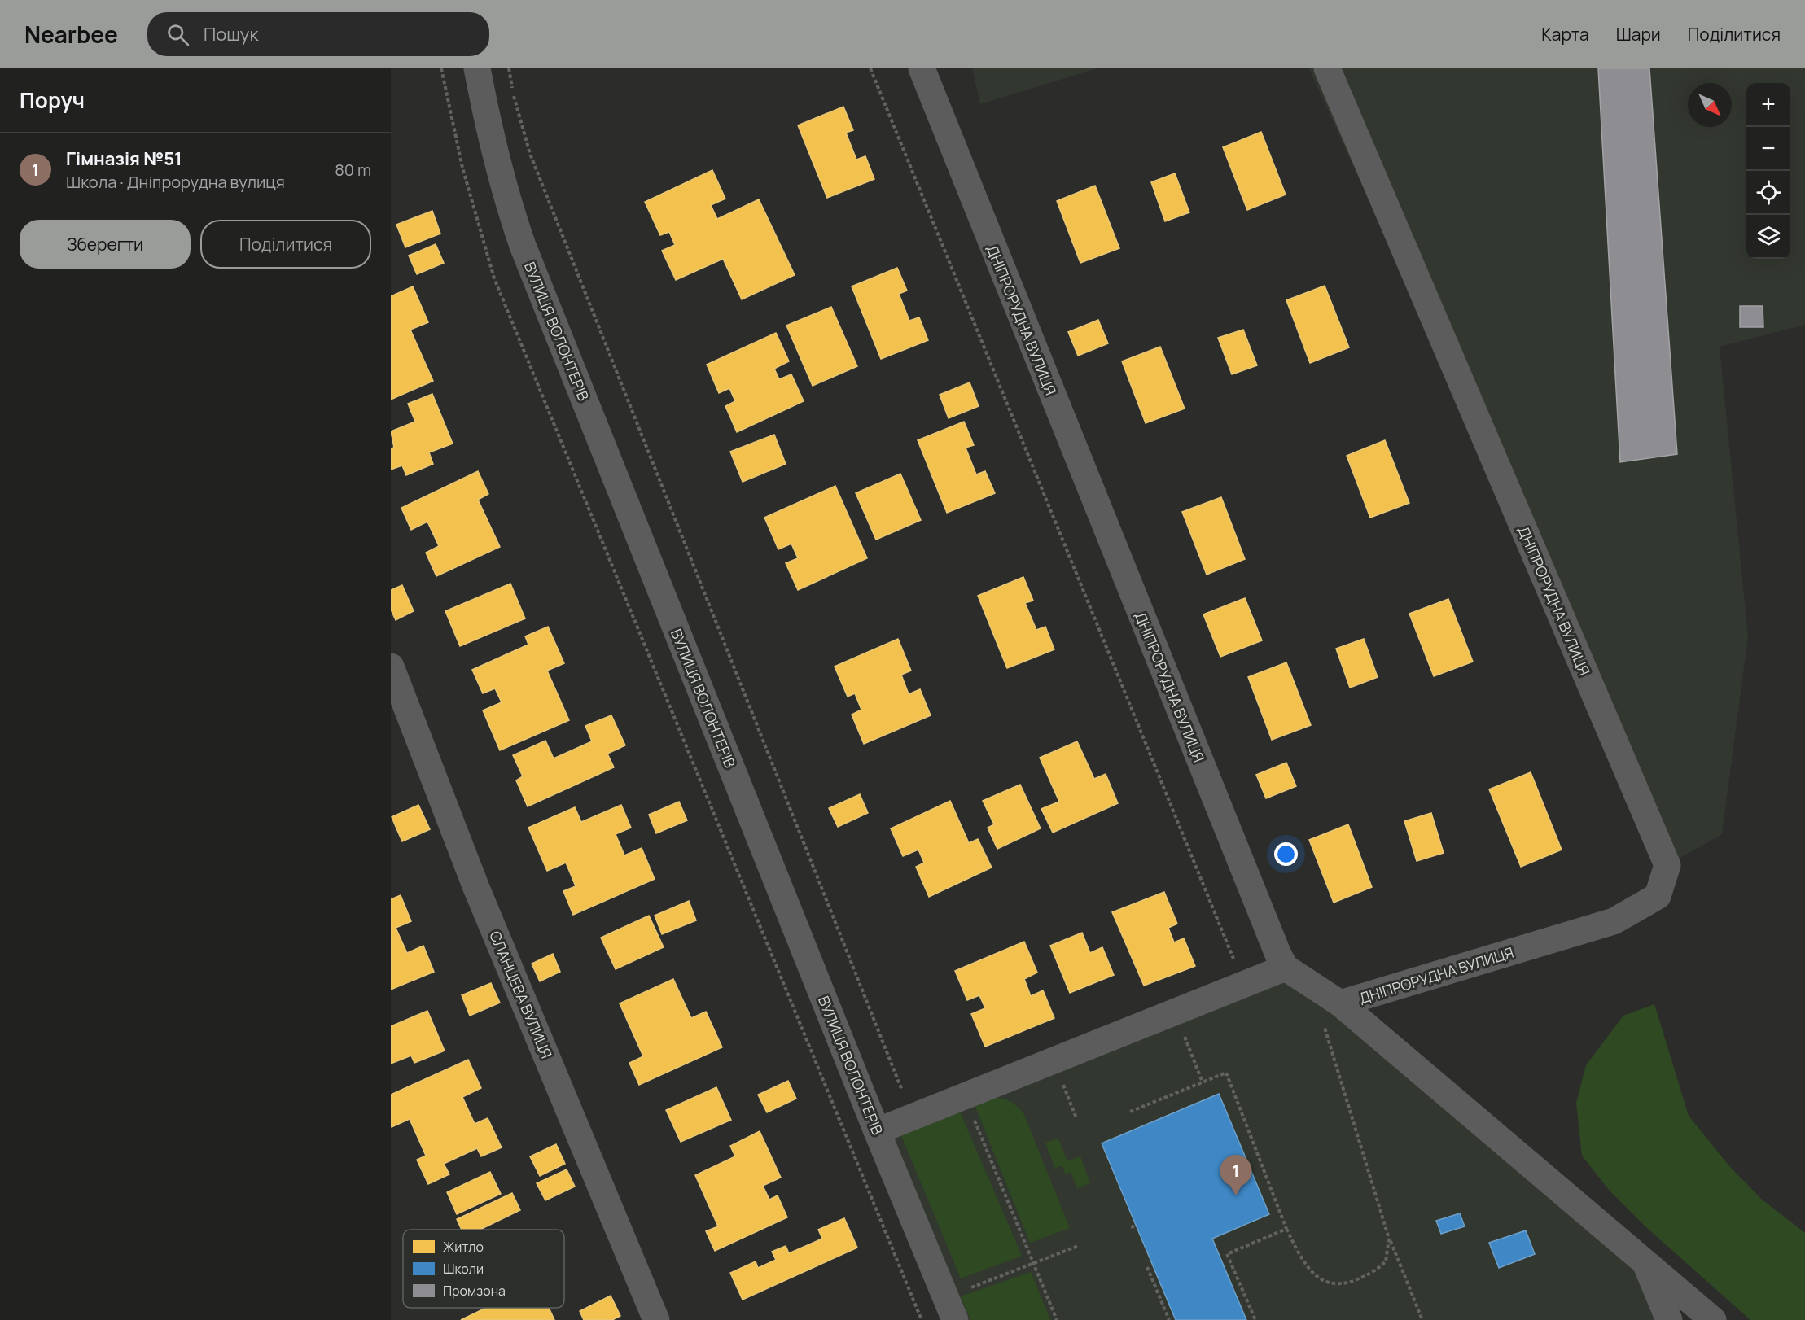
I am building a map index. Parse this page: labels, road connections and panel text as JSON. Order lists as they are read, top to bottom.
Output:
{
  "streets": {
    "street": ["ДНІПРОРУДНА ВУЛИЦЯ", "ВУЛИЦЯ ВОЛОНТЕРІВ", "СЛАНЦЕВА ВУЛИЦЯ"]
  },
  "legend": ["Житло", "Школи", "Промзона"],
  "north": "bottom right",
  "page": {
    "header": "Nearbee",
    "search": "Пошук",
    "nav": ["Карта", "Шари", "Поділитися"],
    "heading": "Поруч",
    "map_buttons": ["+", "−"],
    "list": [
      {
        "mark": "1",
        "name": "Гімназія №51",
        "note": "Школа · Дніпрорудна вулиця",
        "value": "80 m"
      }
    ],
    "buttons": ["Зберегти", "Поділитися"],
    "pins": "1"
  }
}
